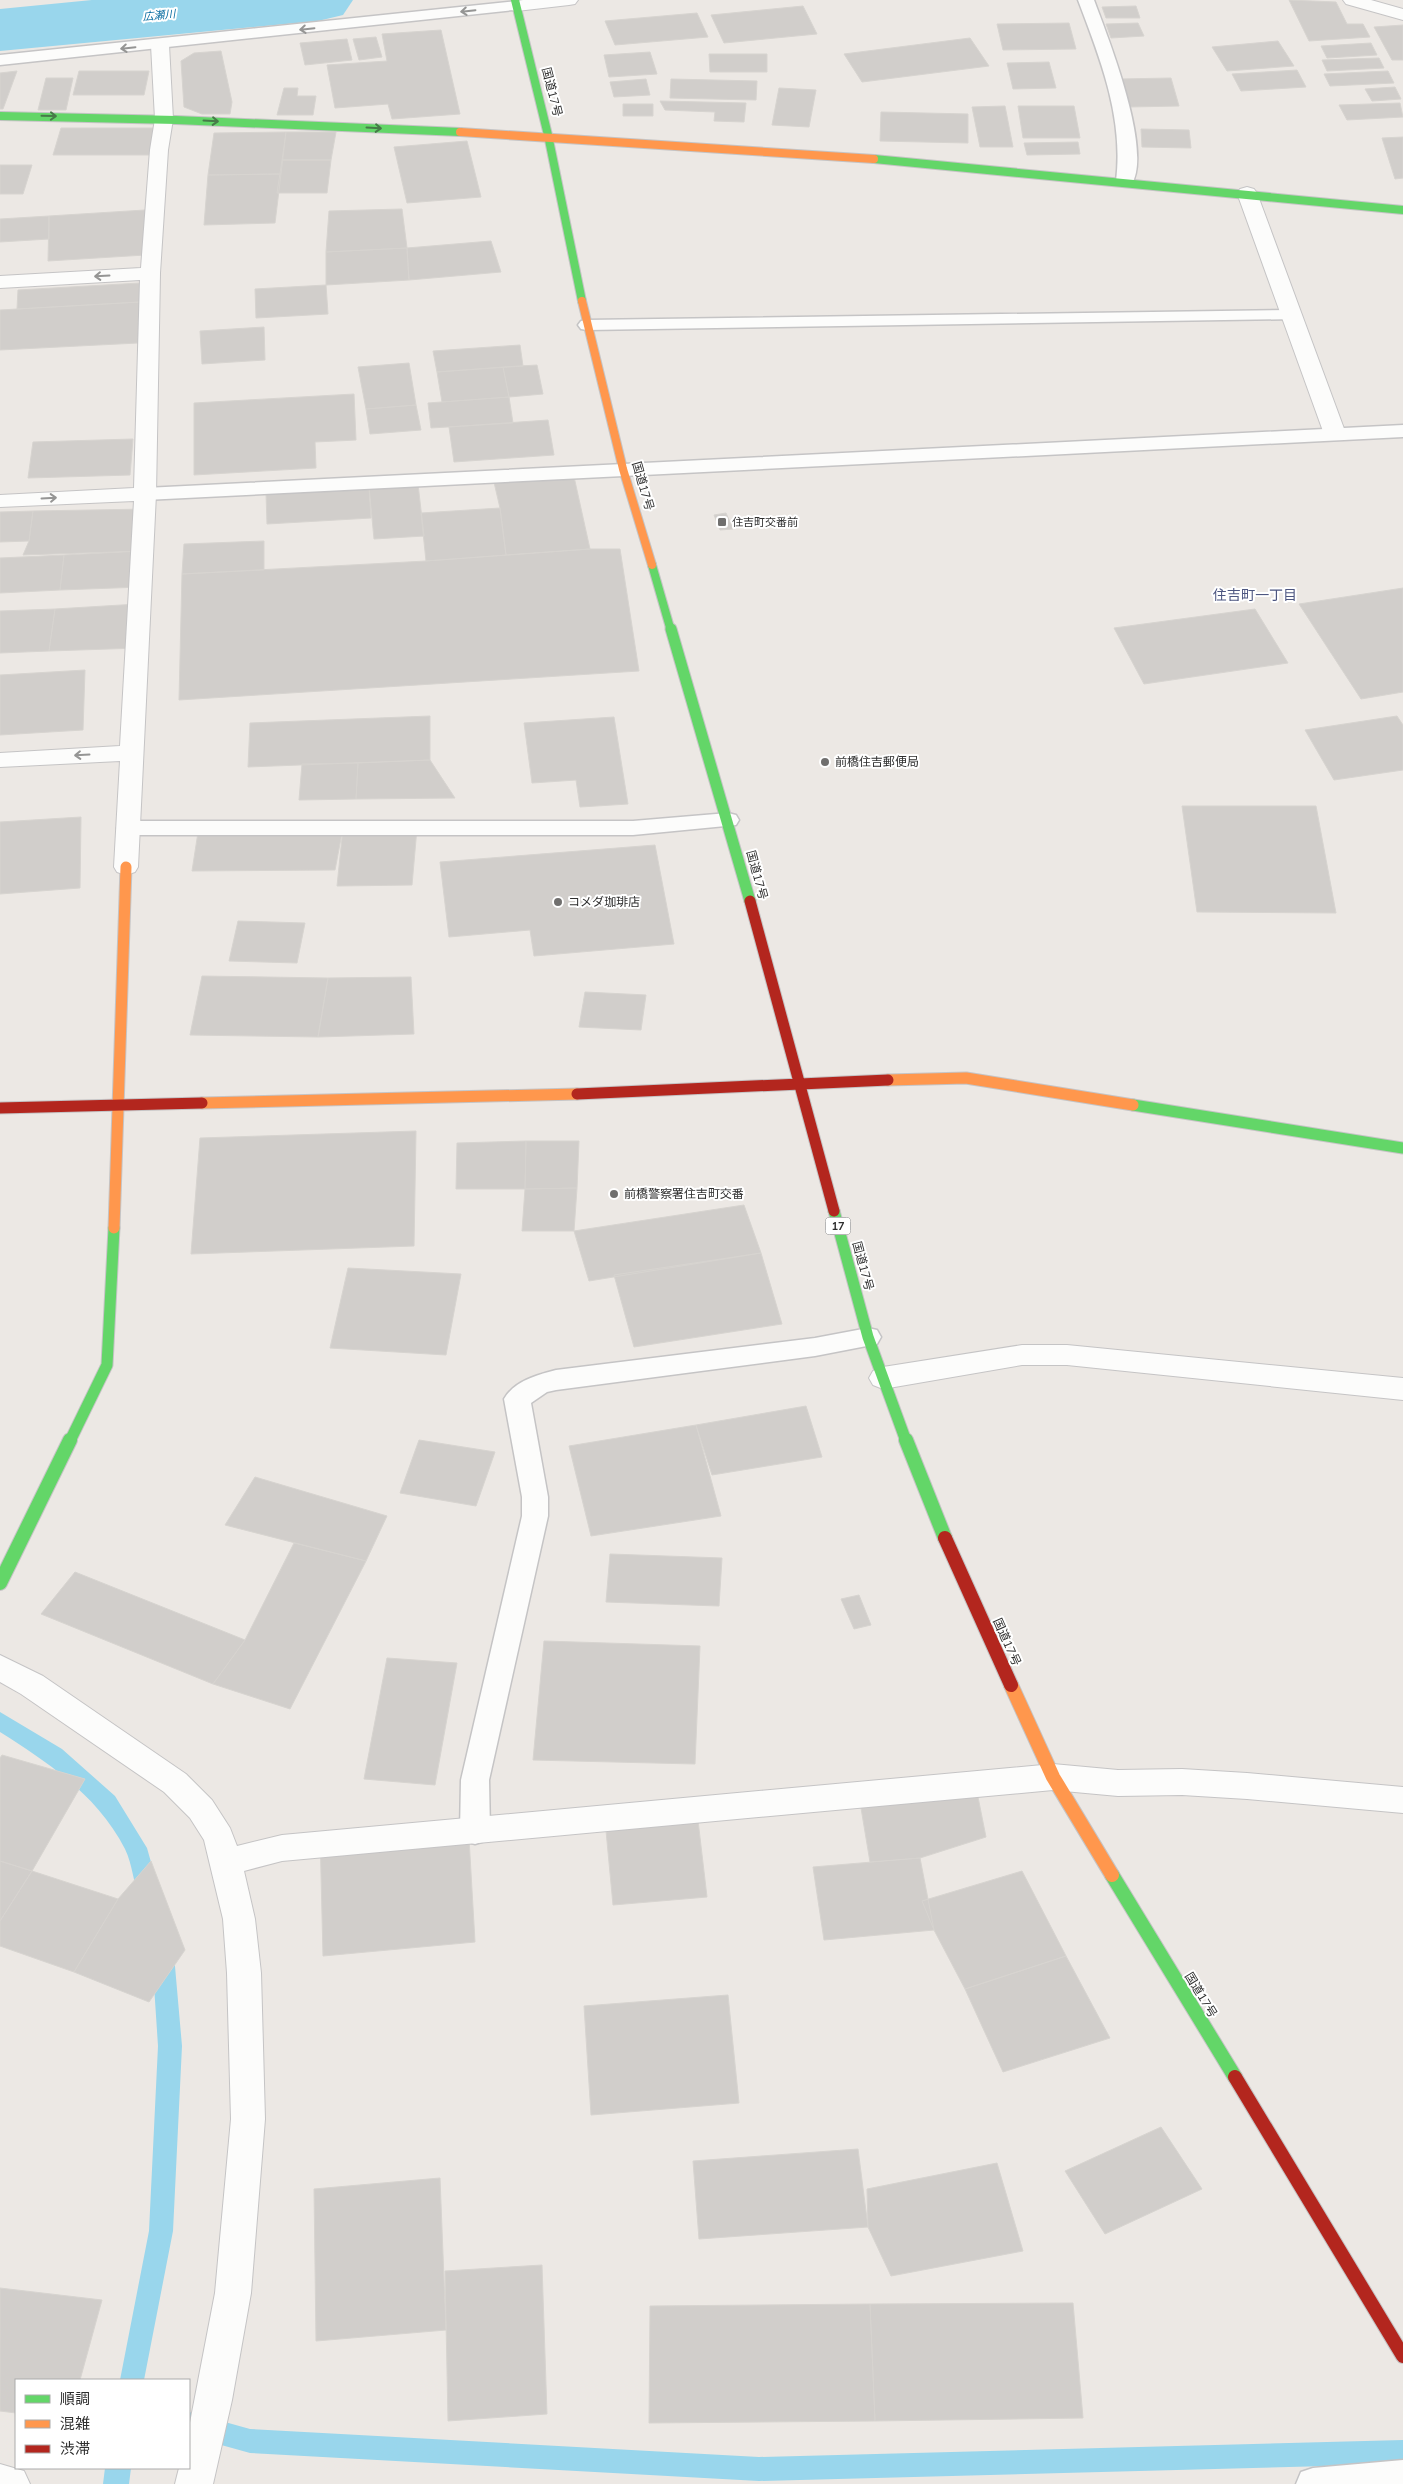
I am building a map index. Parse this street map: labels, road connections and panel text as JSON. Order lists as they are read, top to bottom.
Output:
{
  "streets": {
    "main road": ["国道17号", "17"]
  },
  "districts": ["住吉町一丁目"],
  "water": ["広瀬川"],
  "places": {
    "transit": ["住吉町交番前"],
    "other": ["前橋住吉郵便局", "コメダ珈琲店", "前橋警察署住吉町交番"]
  },
  "legend": ["順調", "混雑", "渋滞"]
}
